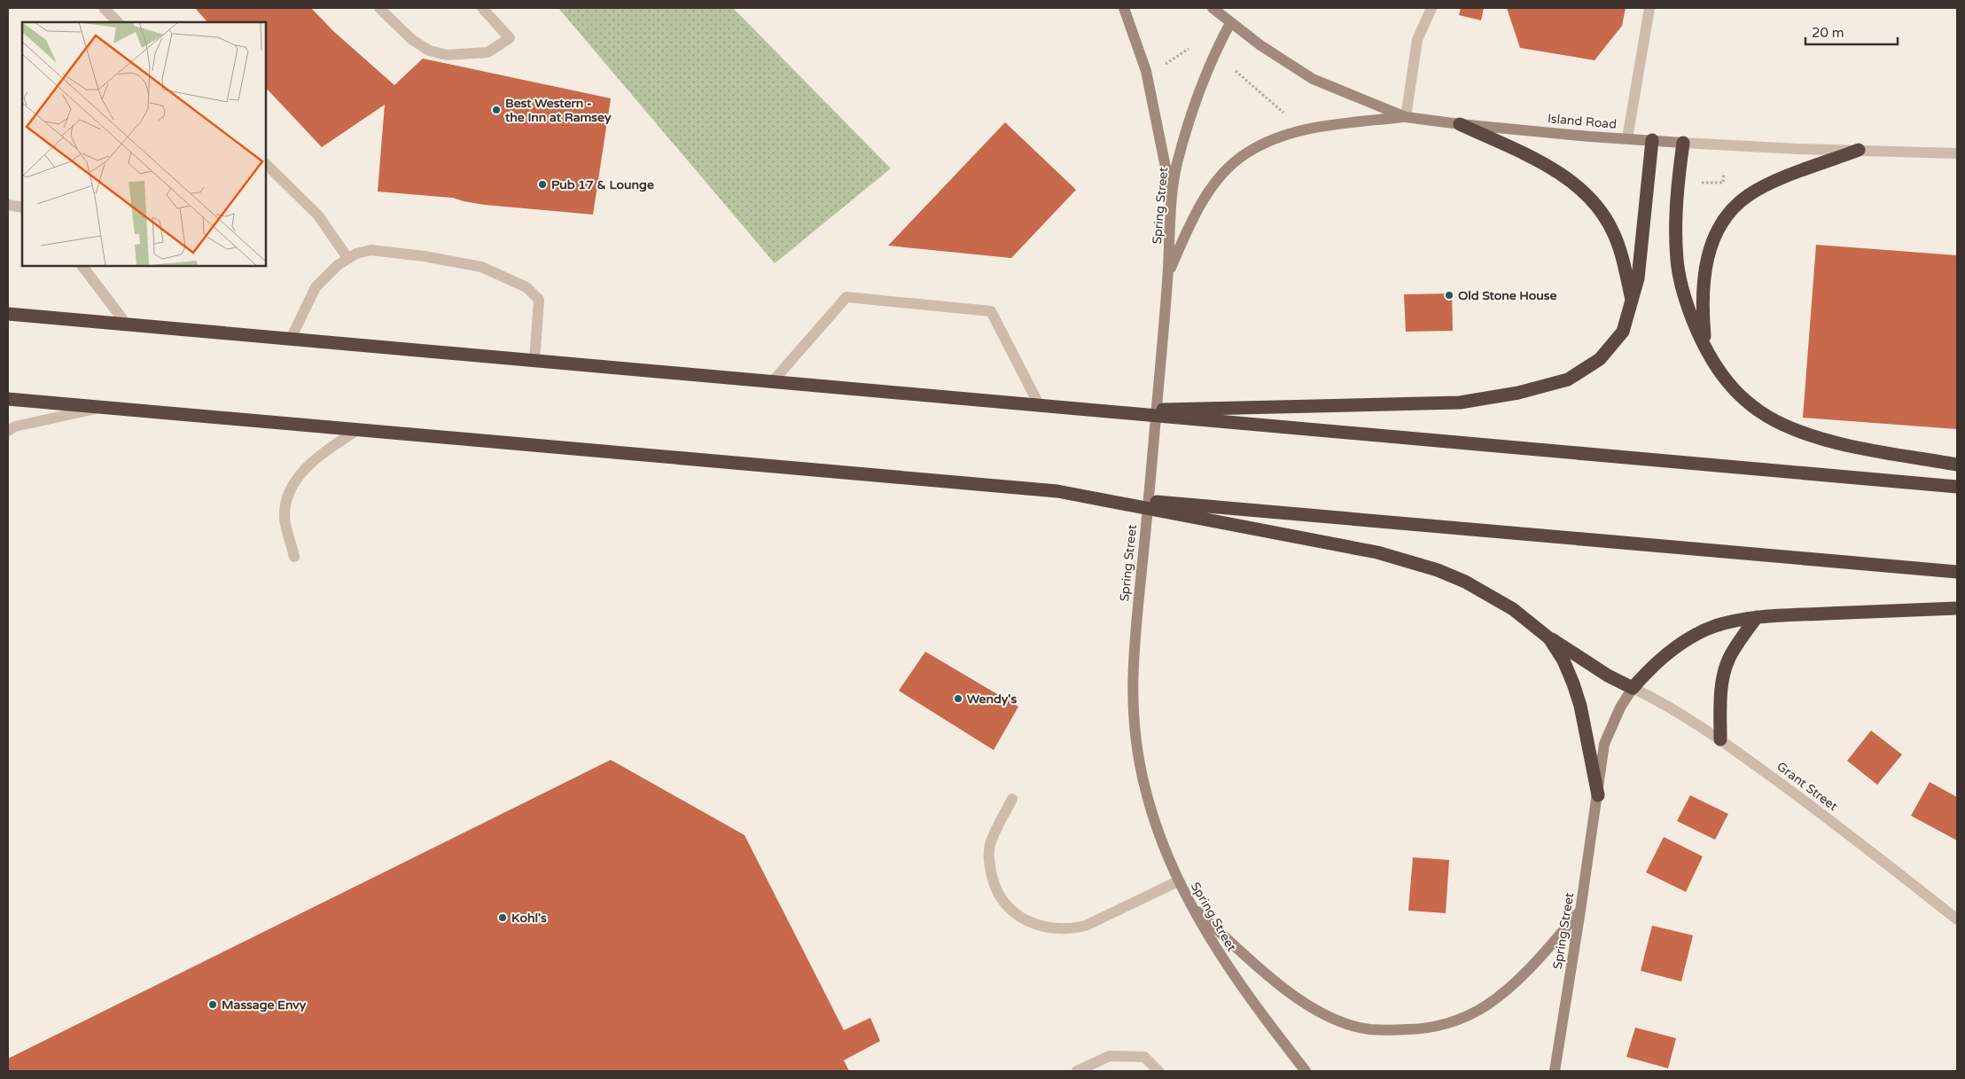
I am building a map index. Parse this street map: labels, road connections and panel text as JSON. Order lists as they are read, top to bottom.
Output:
{
  "streets": {
    "street": ["Island Road", "Spring Street", "Grant Street"]
  },
  "crossings": [
    ["Island Road", "Spring Street"],
    ["Spring Street", "Grant Street"]
  ],
  "places": [
    "Best Western - the Inn at Ramsey",
    "Pub 17 & Lounge",
    "Old Stone House",
    "Wendy's",
    "Kohl's",
    "Massage Envy"
  ],
  "scale_bar": "20 m"
}
